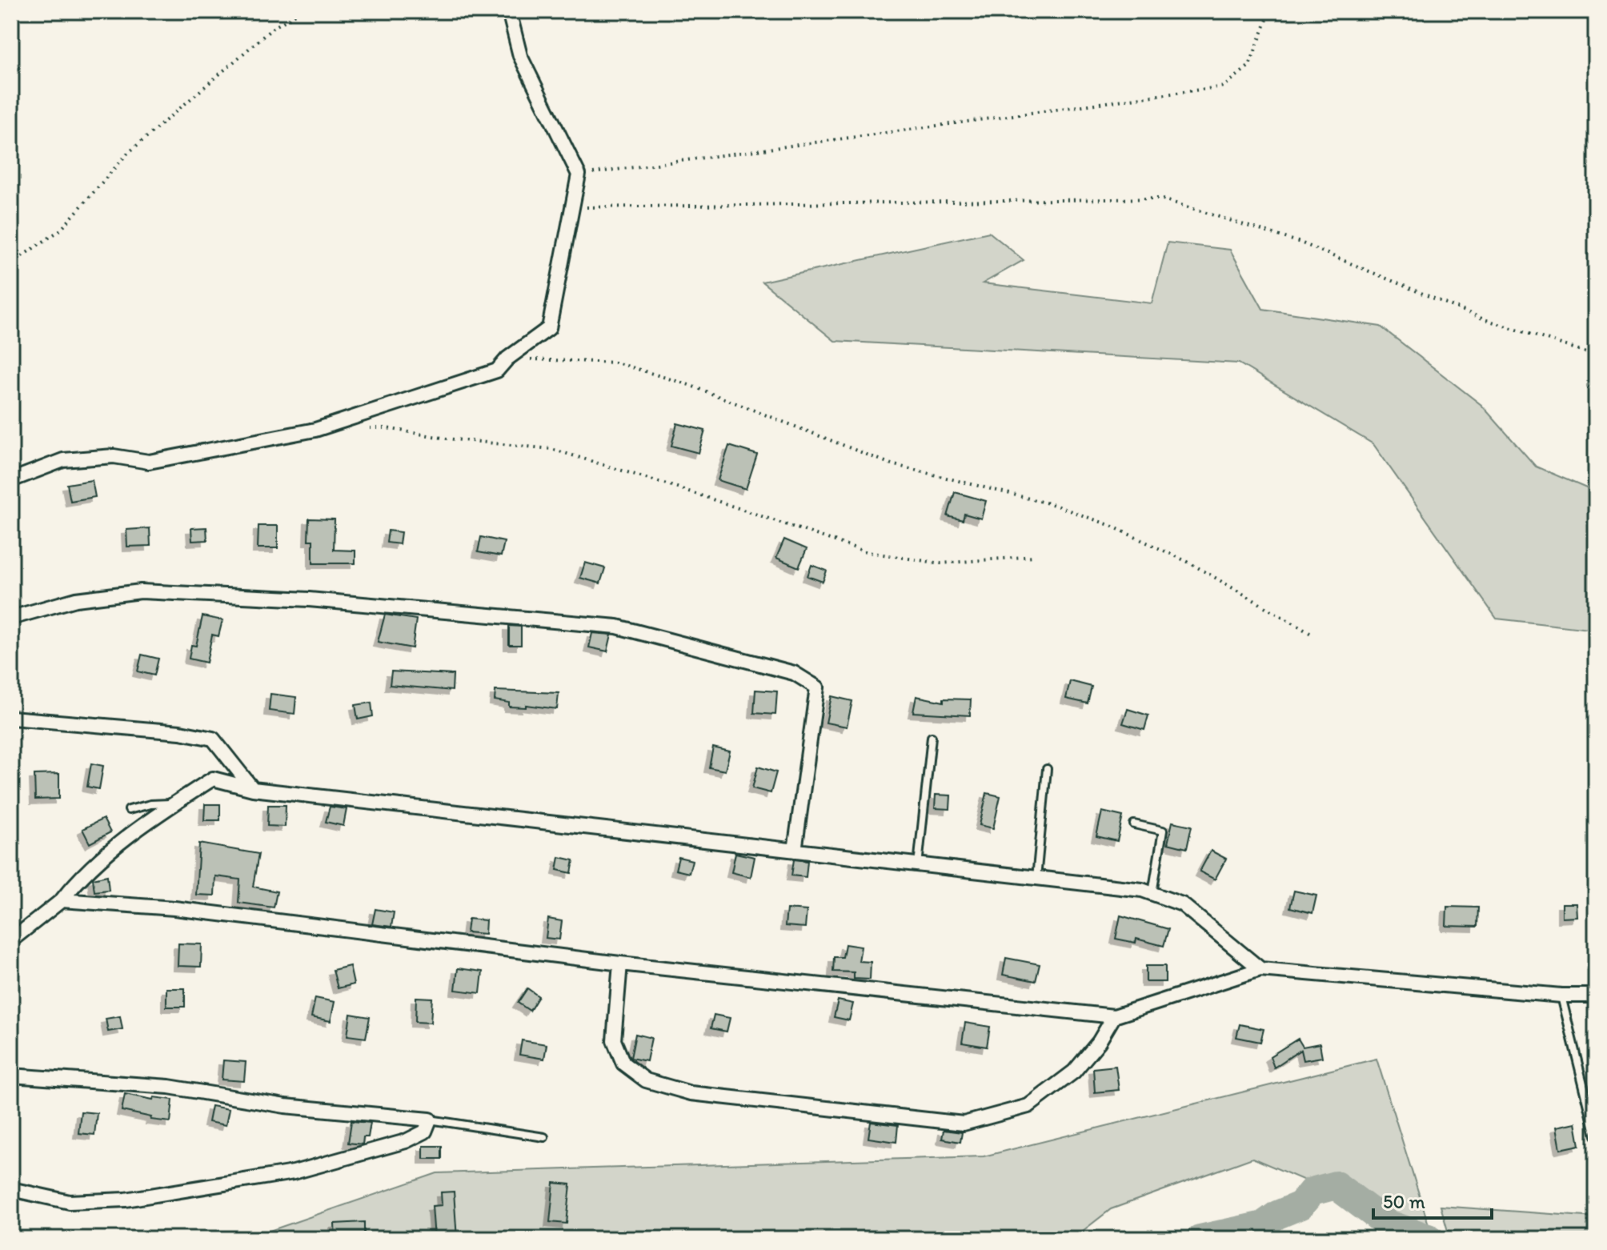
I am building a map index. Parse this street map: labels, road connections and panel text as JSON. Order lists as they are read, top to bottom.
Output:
{
  "scale_bar": "50 m"
}
